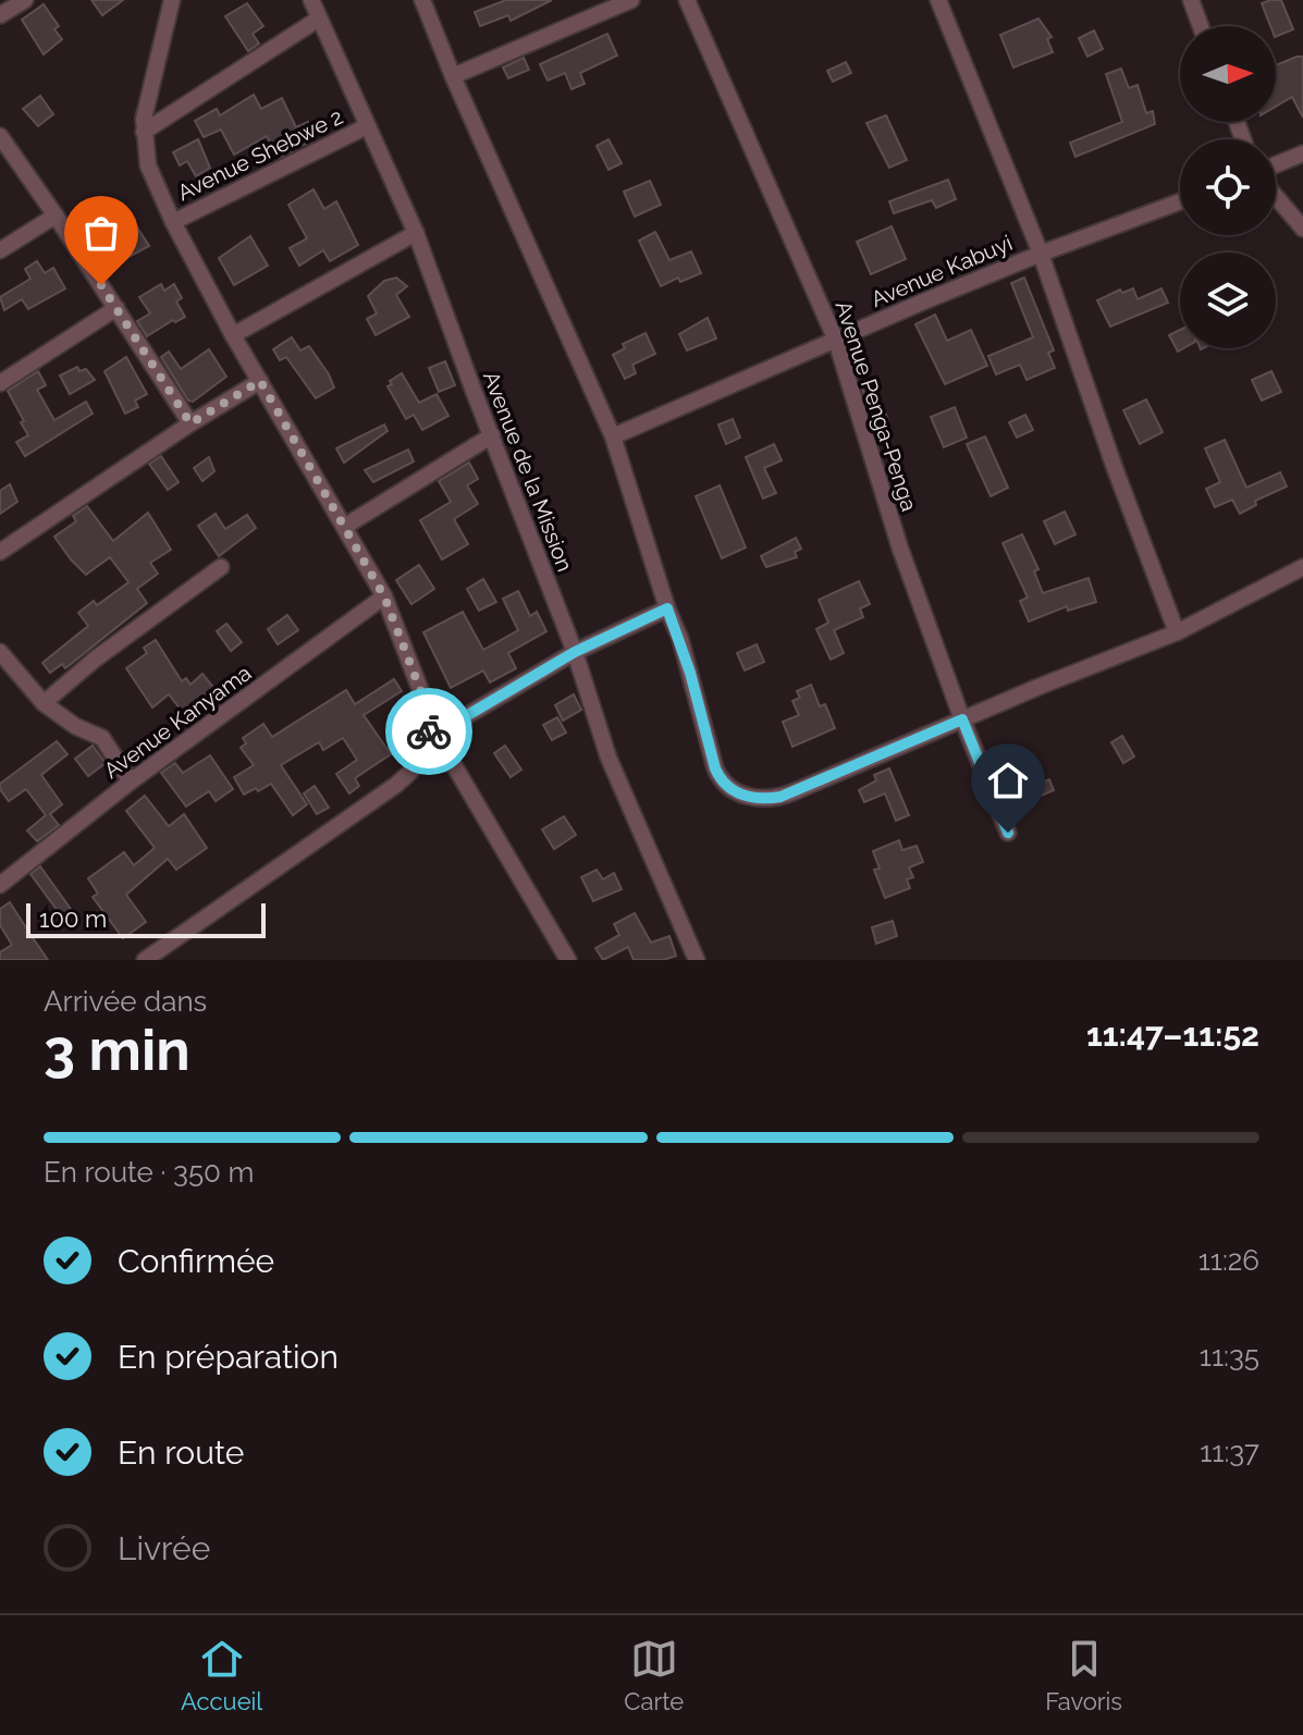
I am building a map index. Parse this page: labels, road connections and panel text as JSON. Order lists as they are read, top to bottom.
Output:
{
  "streets": {
    "street": [
      "Avenue Shebwe 2",
      "Avenue Kabuyi",
      "Avenue Penga-Penga",
      "Avenue de la Mission",
      "Avenue Kanyama"
    ]
  },
  "crossings": [
    ["Avenue Shebwe 2", "Avenue de la Mission"],
    ["Avenue Kabuyi", "Avenue Penga-Penga"]
  ],
  "scale_bar": "100 m",
  "north": "right",
  "page": {
    "scale": "100 m",
    "heading": ["3 min", "Arrivée dans", "11:47–11:52"],
    "bar": "En route · 350 m",
    "list": [
      ["Confirmée", "11:26"],
      ["En préparation", "11:35"],
      ["En route", "11:37"],
      "Livrée"
    ],
    "tabs": ["Accueil", "Carte", "Favoris"]
  }
}
